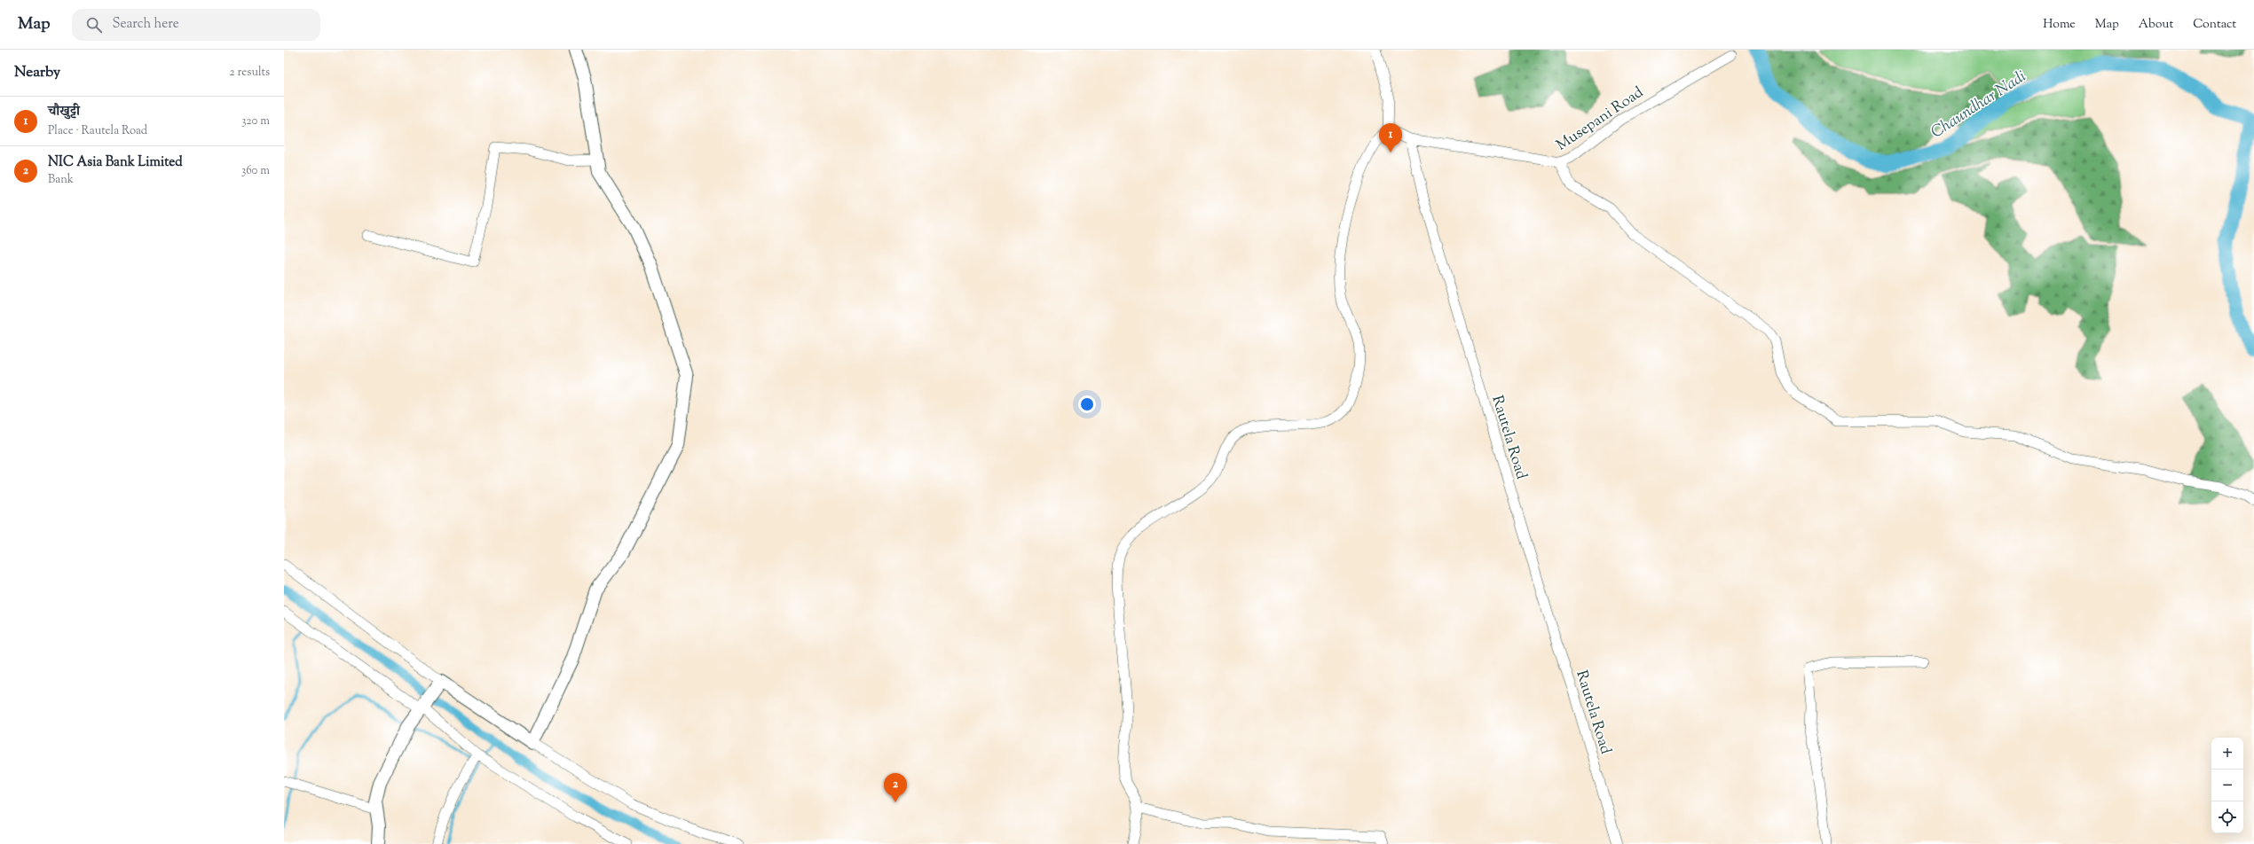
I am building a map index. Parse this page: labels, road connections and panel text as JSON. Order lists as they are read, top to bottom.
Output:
{
  "streets": {
    "street": ["Musepani Road", "Rautela Road"]
  },
  "crossings": [
    ["Musepani Road", "Rautela Road"]
  ],
  "water": ["Chaundhar Nadi"],
  "page": {
    "header": "Map",
    "search": "Search here",
    "nav": [
      "Home",
      "Map",
      "About",
      "Contact"
    ],
    "heading": ["Nearby", "2 results"],
    "list": [
      {
        "mark": "1",
        "name": "चौखुट्टी",
        "note": "Place · Rautela Road",
        "value": "320 m"
      },
      {
        "mark": "2",
        "name": "NIC Asia Bank Limited",
        "note": "Bank",
        "value": "360 m"
      }
    ],
    "pins": ["1", "2"],
    "map_buttons": ["+", "−"]
  }
}
